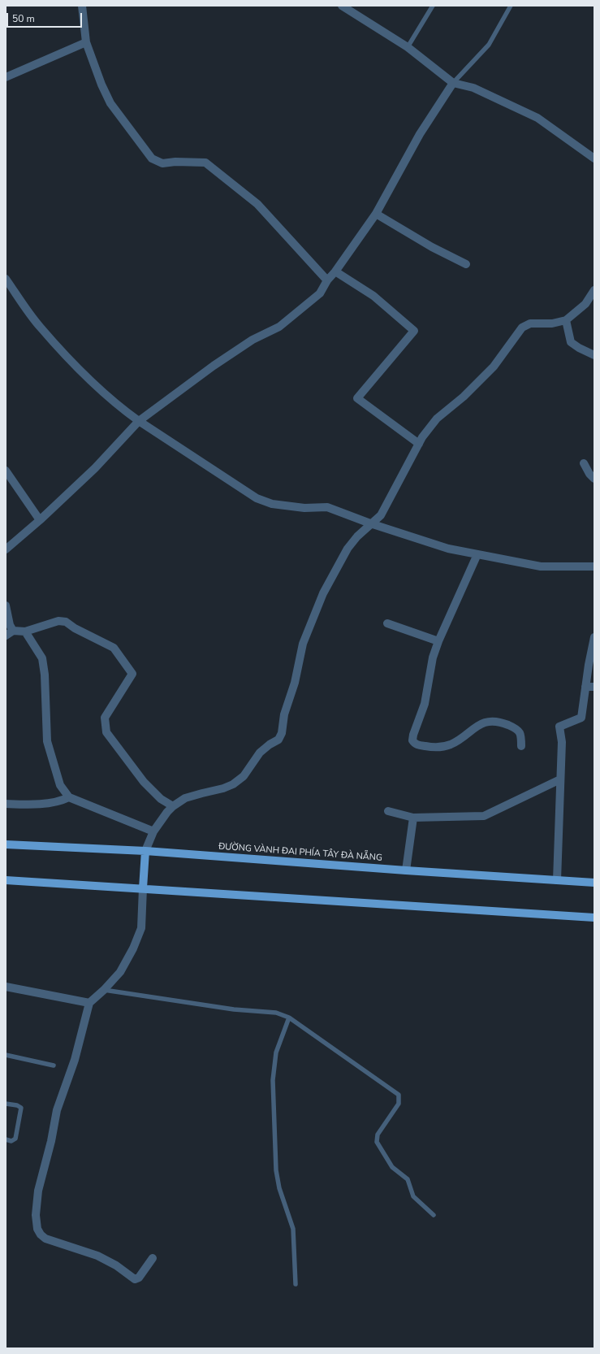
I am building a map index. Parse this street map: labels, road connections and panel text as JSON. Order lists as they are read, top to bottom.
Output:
{
  "streets": {
    "main road": ["ĐƯỜNG VÀNH ĐAI PHÍA TÂY ĐÀ NẴNG"]
  },
  "scale_bar": "50 m"
}
